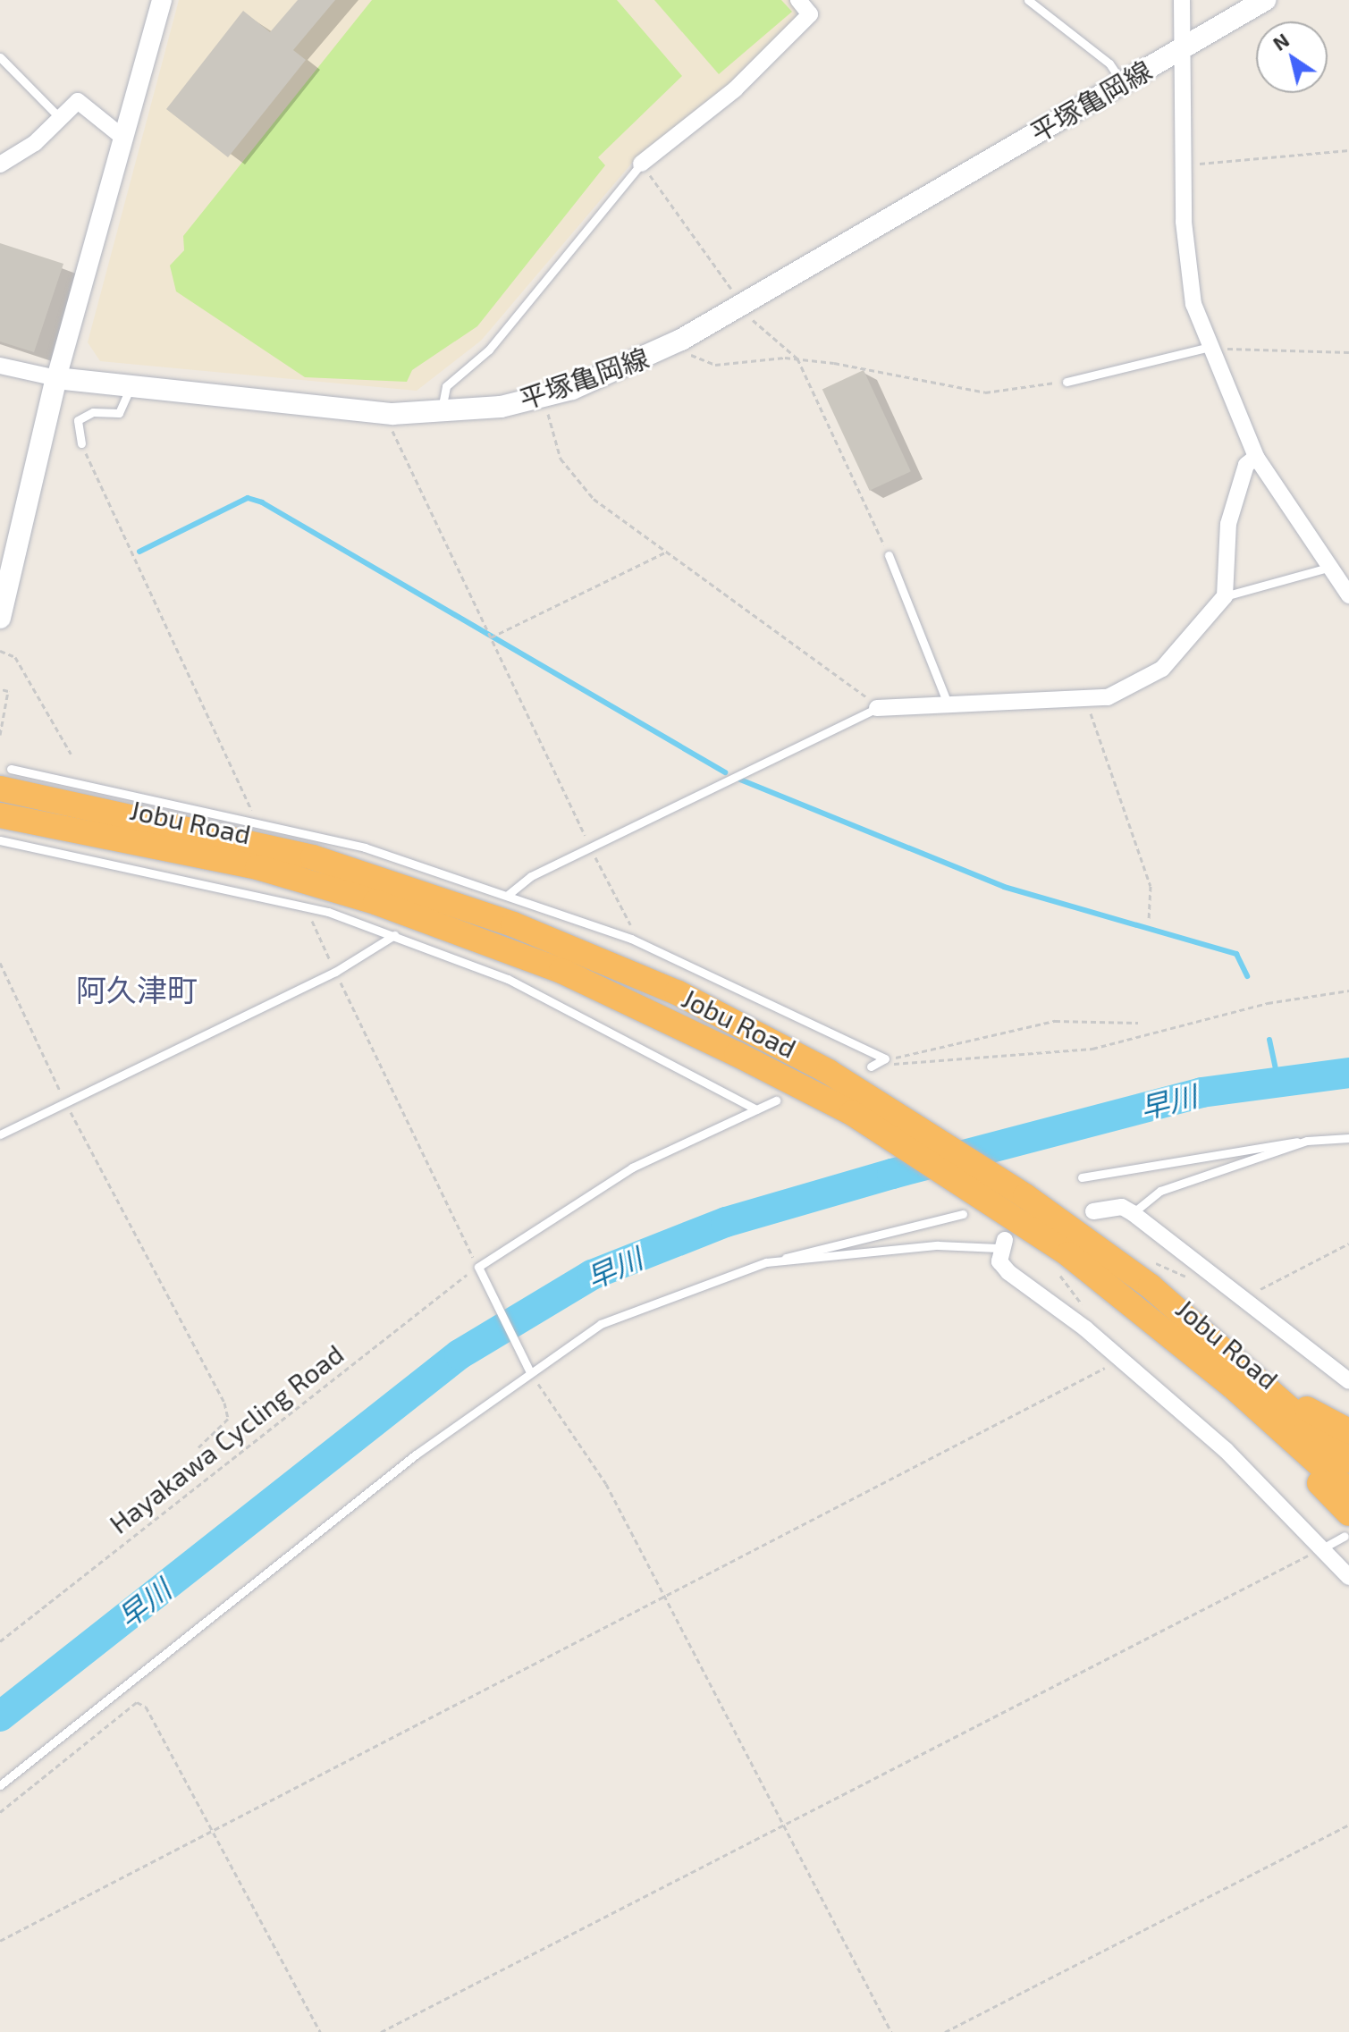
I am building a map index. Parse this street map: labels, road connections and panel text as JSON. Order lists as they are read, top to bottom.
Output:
{
  "streets": {
    "highway": ["Jobu Road"],
    "main road": ["平塚亀岡線"],
    "path": ["Hayakawa Cycling Road"]
  },
  "districts": ["阿久津町"],
  "water": ["早川"],
  "north": "top left"
}
